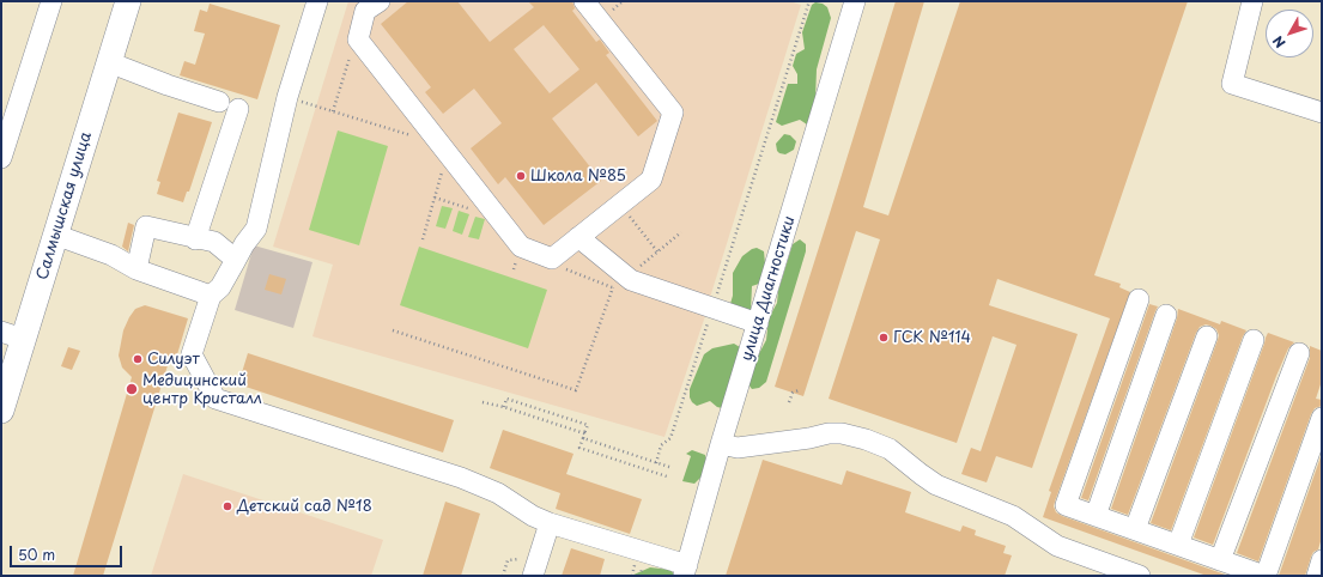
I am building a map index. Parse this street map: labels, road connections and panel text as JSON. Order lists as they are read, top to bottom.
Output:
{
  "streets": {
    "main road": ["Салмышская улица"],
    "street": ["улица Диагностики"]
  },
  "places": [
    "Школа №85",
    "ГСК №114",
    "Силуэт",
    "Медицинский центр Кристалл",
    "Детский сад №18"
  ],
  "scale_bar": "50 m",
  "north": "bottom left"
}
